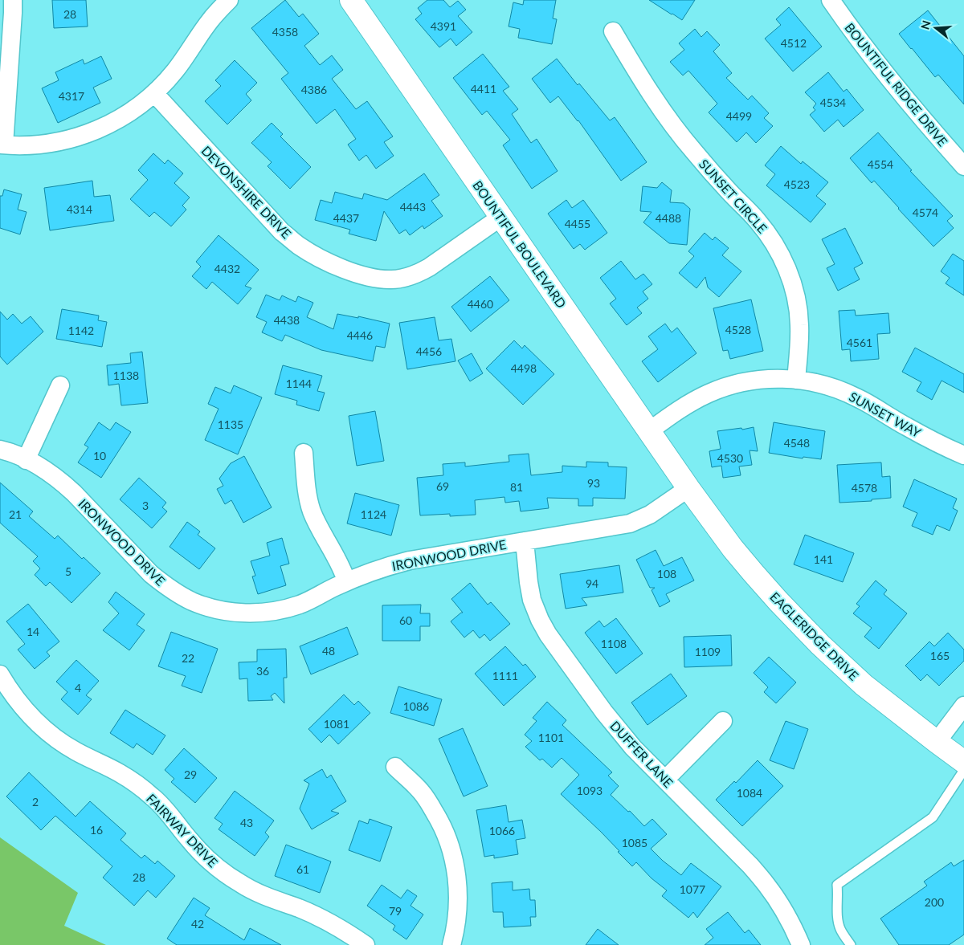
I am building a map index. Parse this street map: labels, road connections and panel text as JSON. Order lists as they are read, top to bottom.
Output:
{
  "streets": {
    "main road": ["BOUNTIFUL BOULEVARD", "EAGLERIDGE DRIVE"],
    "street": [
      "BOUNTIFUL RIDGE DRIVE",
      "DEVONSHIRE DRIVE",
      "SUNSET CIRCLE",
      "SUNSET WAY",
      "IRONWOOD DRIVE",
      "DUFFER LANE",
      "FAIRWAY DRIVE"
    ]
  },
  "crossings": [
    ["DEVONSHIRE DRIVE", "BOUNTIFUL BOULEVARD"],
    ["SUNSET CIRCLE", "SUNSET WAY"],
    ["BOUNTIFUL BOULEVARD", "SUNSET WAY"],
    ["BOUNTIFUL BOULEVARD", "IRONWOOD DRIVE"],
    ["BOUNTIFUL BOULEVARD", "EAGLERIDGE DRIVE"],
    ["IRONWOOD DRIVE", "EAGLERIDGE DRIVE"],
    ["IRONWOOD DRIVE", "DUFFER LANE"]
  ],
  "house_numbers": [
    "28",
    "4391",
    "4358",
    "4512",
    "4411",
    "4386",
    "4317",
    "4534",
    "4499",
    "4554",
    "4523",
    "4443",
    "4314",
    "4574",
    "4437",
    "4488",
    "4455",
    "4432",
    "4460",
    "4438",
    "4528",
    "1142",
    "4446",
    "4561",
    "4456",
    "4498",
    "1138",
    "1144",
    "1135",
    "4548",
    "10",
    "4530",
    "93",
    "69",
    "81",
    "4578",
    "3",
    "21",
    "1124",
    "141",
    "5",
    "108",
    "94",
    "60",
    "14",
    "1108",
    "48",
    "1109",
    "165",
    "22",
    "36",
    "1111",
    "4",
    "1086",
    "1081",
    "1101",
    "29",
    "1093",
    "1084",
    "2",
    "43",
    "16",
    "1066",
    "1085",
    "61",
    "28",
    "1077",
    "200",
    "79",
    "42"
  ],
  "north": "left"
}
